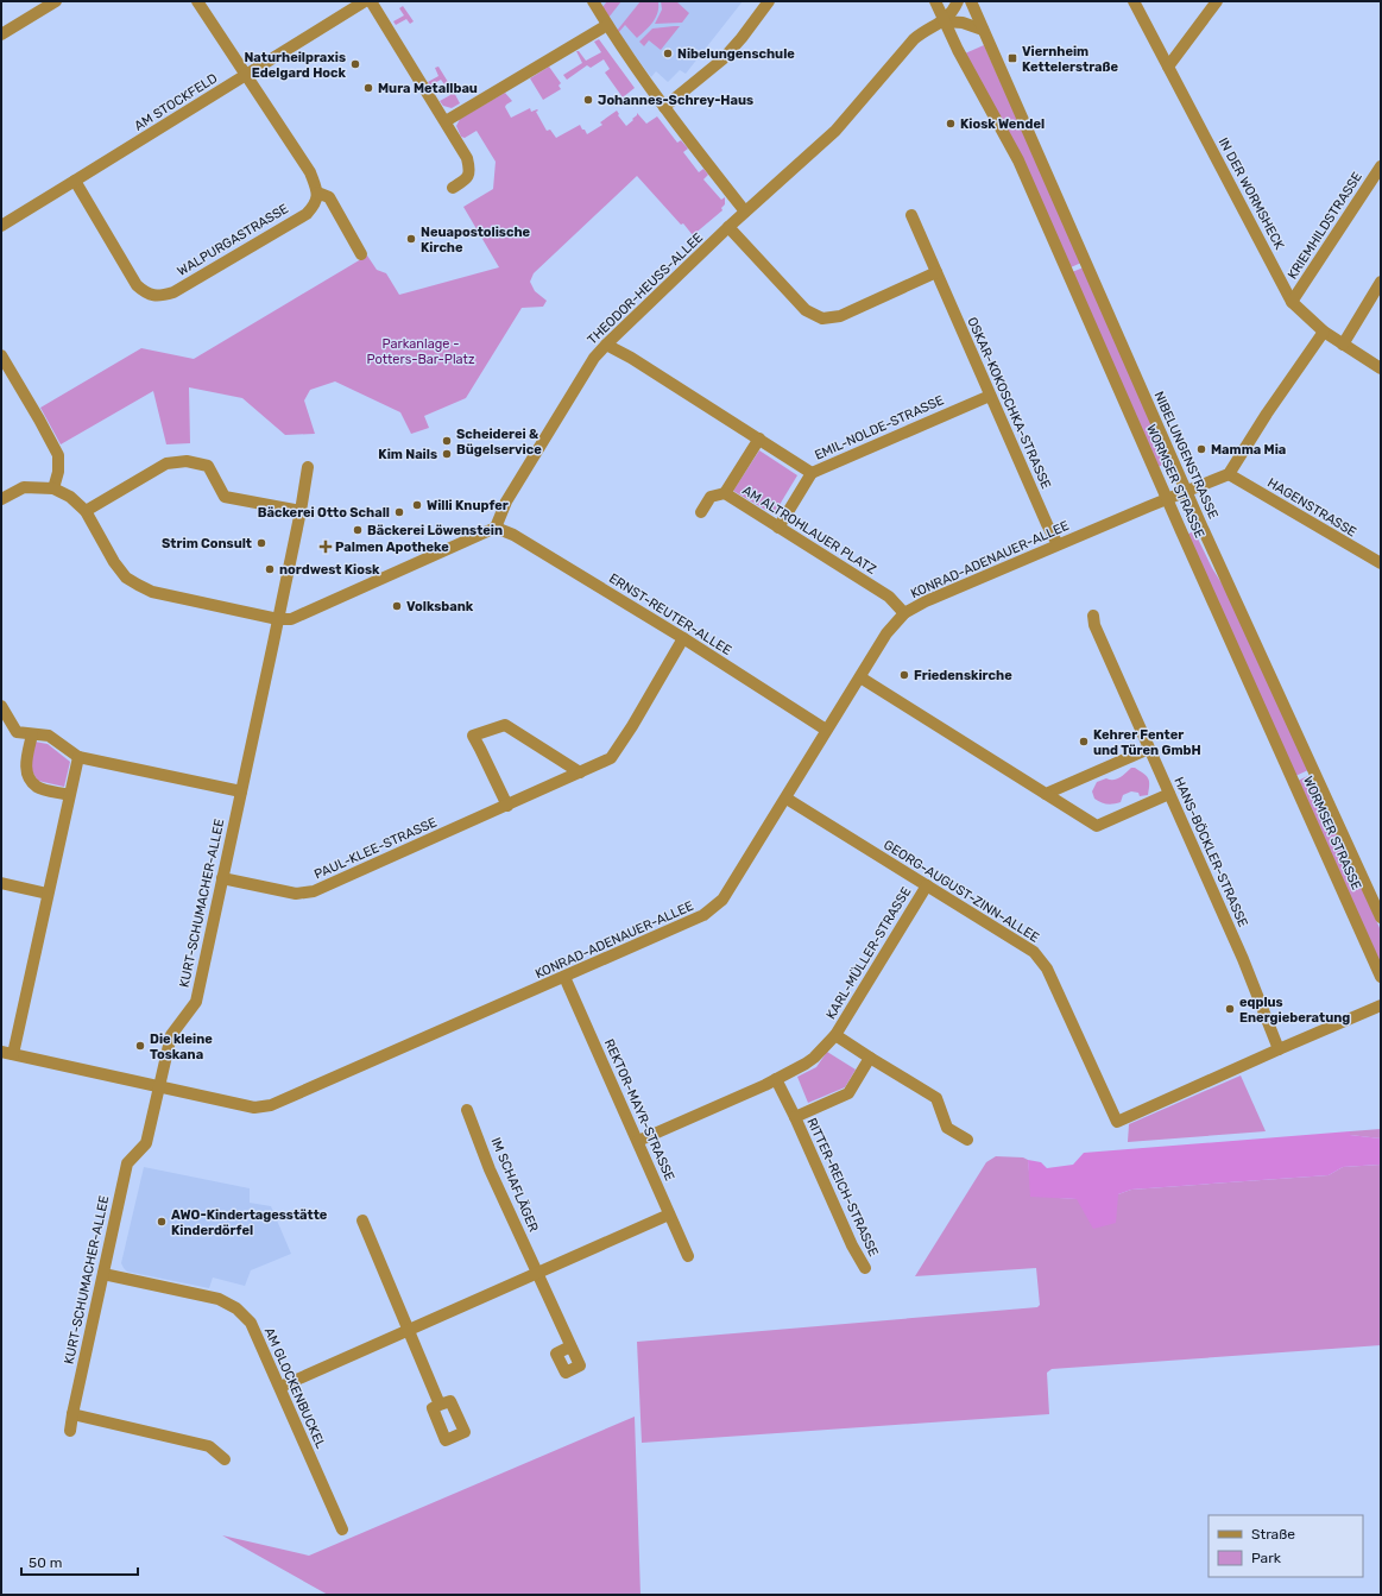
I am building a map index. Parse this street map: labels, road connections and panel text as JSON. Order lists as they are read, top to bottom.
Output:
{
  "streets": {
    "street": [
      "AM STOCKFELD",
      "IN DER WORMSHECK",
      "KRIEMHILDSTRASSE",
      "WALPURGASTRASSE",
      "THEODOR-HEUSS-ALLEE",
      "OSKAR-KOKOSCHKA-STRASSE",
      "EMIL-NOLDE-STRASSE",
      "NIBELUNGENSTRASSE",
      "WORMSER STRASSE",
      "HAGENSTRASSE",
      "AM ALTROHLAUER PLATZ",
      "KONRAD-ADENAUER-ALLEE",
      "ERNST-REUTER-ALLEE",
      "PAUL-KLEE-STRASSE",
      "HANS-BÖCKLER-STRASSE",
      "GEORG-AUGUST-ZINN-ALLEE",
      "KURT-SCHUMACHER-ALLEE",
      "KARL-MÜLLER-STRASSE",
      "REKTOR-MAYR-STRASSE",
      "IM SCHAFLÄGER",
      "RITTER-REICH-STRASSE",
      "AM GLOCKENBUCKEL"
    ]
  },
  "crossings": [
    ["AM STOCKFELD", "WALPURGASTRASSE"],
    ["IN DER WORMSHECK", "KRIEMHILDSTRASSE"],
    ["THEODOR-HEUSS-ALLEE", "WORMSER STRASSE"],
    ["THEODOR-HEUSS-ALLEE", "ERNST-REUTER-ALLEE"],
    ["OSKAR-KOKOSCHKA-STRASSE", "EMIL-NOLDE-STRASSE"],
    ["OSKAR-KOKOSCHKA-STRASSE", "KONRAD-ADENAUER-ALLEE"],
    ["EMIL-NOLDE-STRASSE", "AM ALTROHLAUER PLATZ"],
    ["NIBELUNGENSTRASSE", "KONRAD-ADENAUER-ALLEE"],
    ["WORMSER STRASSE", "KONRAD-ADENAUER-ALLEE"],
    ["AM ALTROHLAUER PLATZ", "KONRAD-ADENAUER-ALLEE"],
    ["KONRAD-ADENAUER-ALLEE", "ERNST-REUTER-ALLEE"],
    ["KONRAD-ADENAUER-ALLEE", "GEORG-AUGUST-ZINN-ALLEE"],
    ["KONRAD-ADENAUER-ALLEE", "KURT-SCHUMACHER-ALLEE"],
    ["KONRAD-ADENAUER-ALLEE", "REKTOR-MAYR-STRASSE"],
    ["ERNST-REUTER-ALLEE", "PAUL-KLEE-STRASSE"],
    ["PAUL-KLEE-STRASSE", "KURT-SCHUMACHER-ALLEE"],
    ["HANS-BÖCKLER-STRASSE", "GEORG-AUGUST-ZINN-ALLEE"],
    ["GEORG-AUGUST-ZINN-ALLEE", "KARL-MÜLLER-STRASSE"],
    ["KURT-SCHUMACHER-ALLEE", "AM GLOCKENBUCKEL"],
    ["KARL-MÜLLER-STRASSE", "REKTOR-MAYR-STRASSE"]
  ],
  "parks": ["Parkanlage - Potters-Bar-Platz"],
  "places": {
    "other": [
      "Nibelungenschule",
      "Naturheilpraxis Edelgard Hock",
      "Mura Metallbau",
      "Johannes-Schrey-Haus",
      "Kiosk Wendel",
      "Neuapostolische Kirche",
      "Scheiderei & Bügelservice",
      "Mamma Mia",
      "Kim Nails",
      "Willi Knupfer",
      "Bäckerei Otto Schall",
      "Bäckerei Löwenstein",
      "Strim Consult",
      "nordwest Kiosk",
      "Volksbank",
      "Friedenskirche",
      "Kehrer Fenter und Türen GmbH",
      "eqplus Energieberatung",
      "Die kleine Toskana",
      "AWO-Kindertagesstätte Kinderdörfel"
    ],
    "transit": ["Viernheim Kettelerstraße"],
    "health": ["Palmen Apotheke"]
  },
  "legend": ["Straße", "Park"],
  "scale_bar": "50 m"
}
